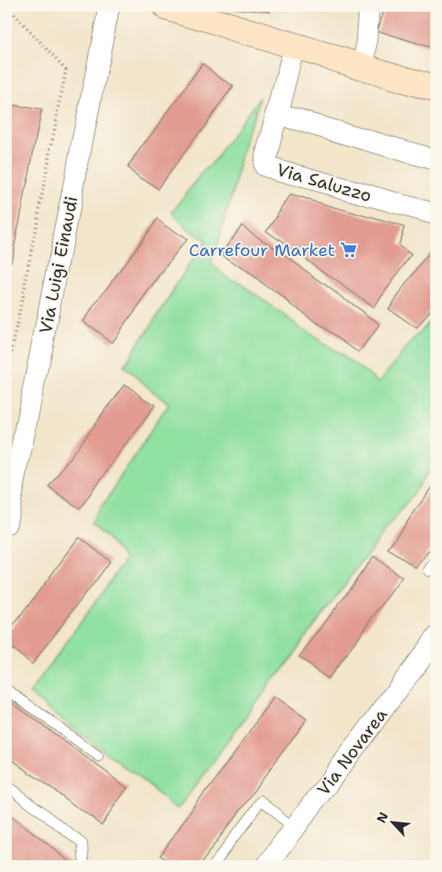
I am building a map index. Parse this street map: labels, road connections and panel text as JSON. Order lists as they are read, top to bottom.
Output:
{
  "streets": {
    "street": ["Via Saluzzo", "Via Luigi Einaudi", "Via Novarea"]
  },
  "places": {
    "supermarket": ["Carrefour Market"]
  },
  "north": "top left"
}
